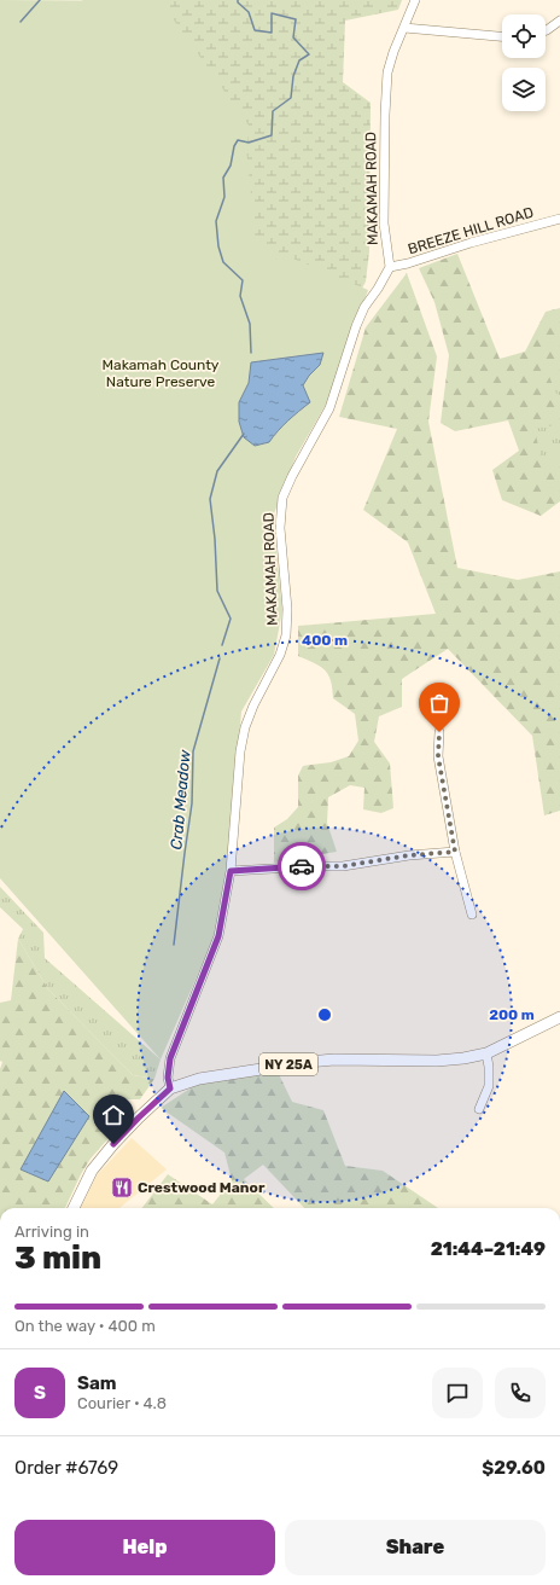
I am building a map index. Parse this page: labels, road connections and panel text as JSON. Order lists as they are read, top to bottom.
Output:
{
  "streets": {
    "main road": ["NY 25A"],
    "street": ["MAKAMAH ROAD", "BREEZE HILL ROAD"]
  },
  "crossings": [
    ["MAKAMAH ROAD", "BREEZE HILL ROAD"],
    ["MAKAMAH ROAD", "NY 25A"]
  ],
  "water": ["Crab Meadow"],
  "parks": ["Makamah County Nature Preserve"],
  "places": {
    "restaurant": ["Crestwood Manor"]
  },
  "page": {
    "heading": ["3 min", "Arriving in", "21:44–21:49"],
    "panel": [
      "Sam",
      "Courier · 4.8",
      "Order #6769",
      "$29.60"
    ],
    "bar": "On the way · 400 m",
    "round": "S",
    "buttons": ["Help", "Share"]
  },
  "rings": ["400 m", "200 m"]
}
